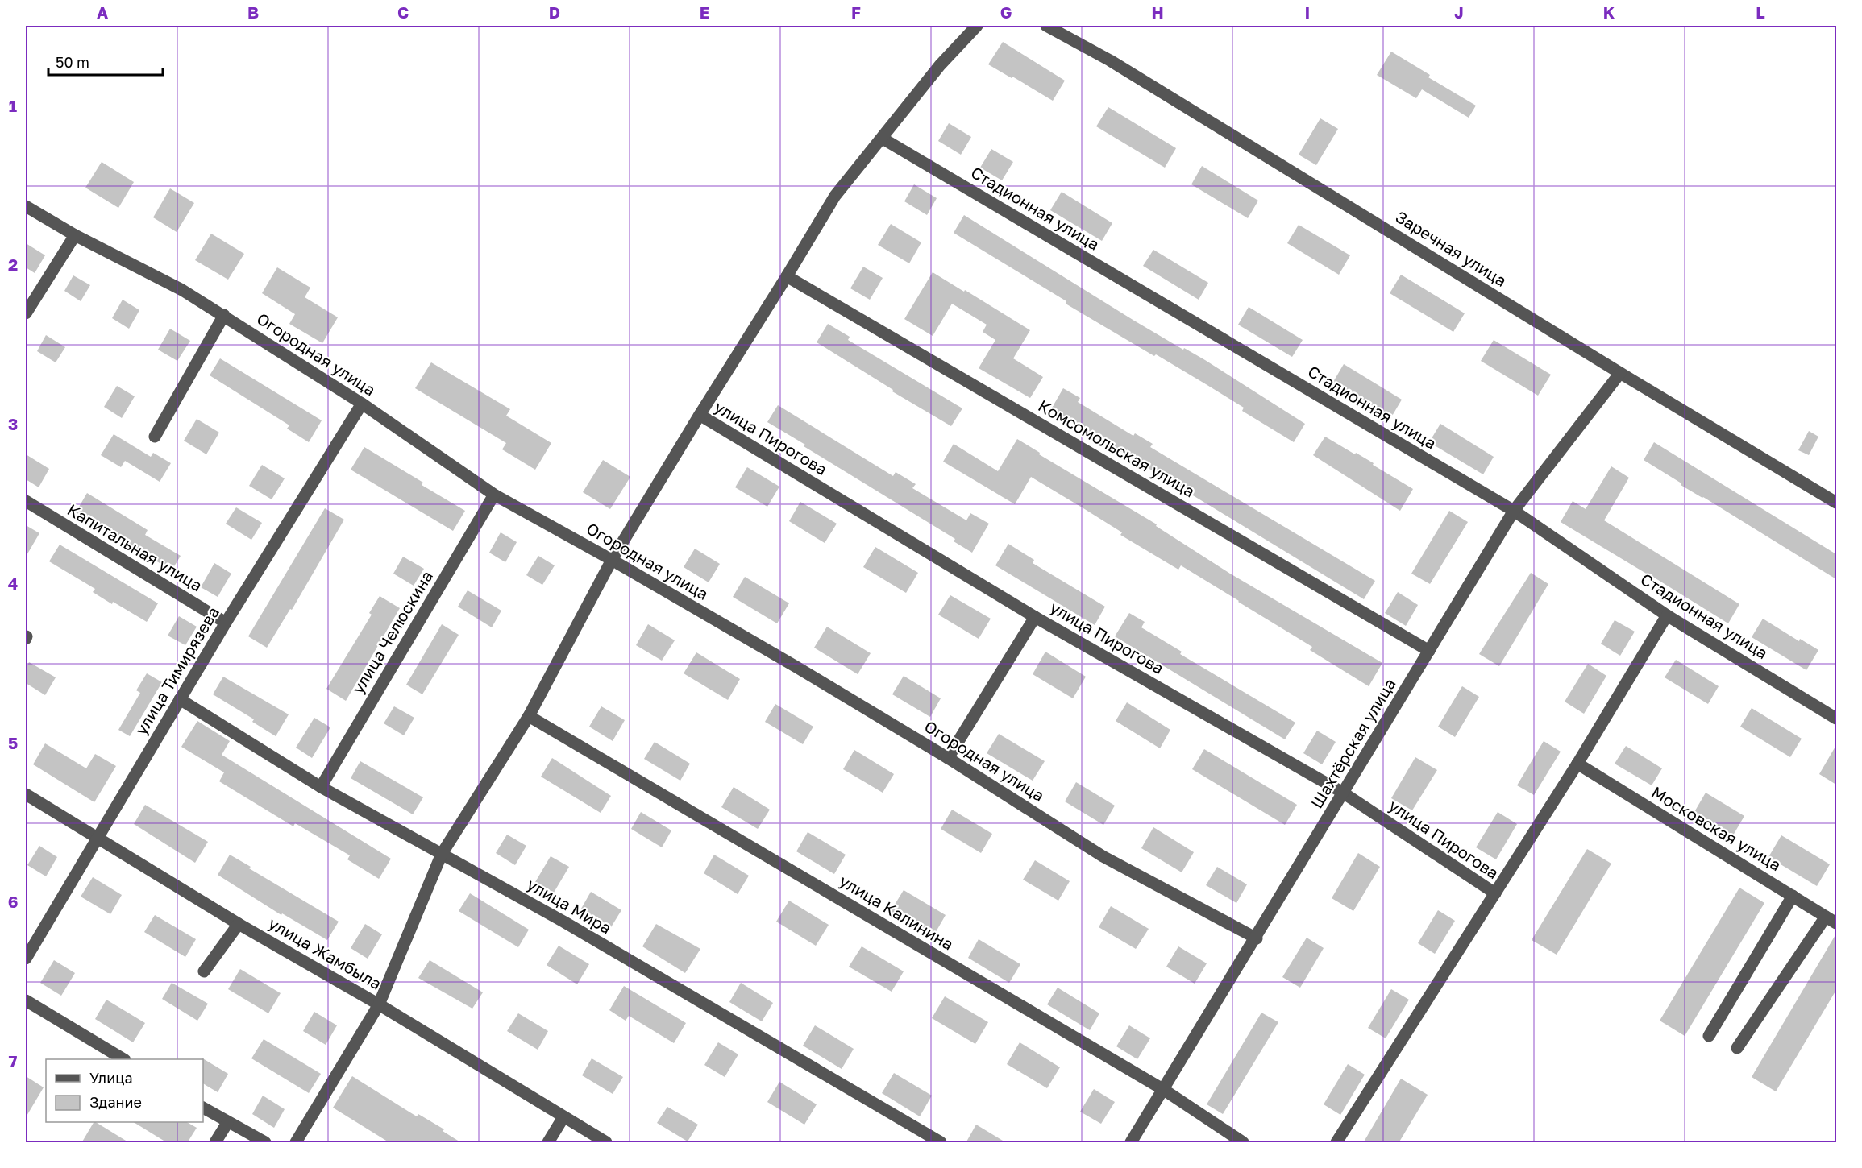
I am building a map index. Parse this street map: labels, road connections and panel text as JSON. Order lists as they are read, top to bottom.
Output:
{
  "streets": {
    "street": [
      "Стадионная улица",
      "Заречная улица",
      "Огородная улица",
      "улица Пирогова",
      "Комсомольская улица",
      "Капитальная улица",
      "улица Челюскина",
      "улица Тимирязева",
      "Шахтёрская улица",
      "Московская улица",
      "улица Мира",
      "улица Калинина",
      "улица Жамбыла"
    ]
  },
  "crossings": [
    ["Стадионная улица", "Шахтёрская улица"],
    ["Заречная улица", "Шахтёрская улица"],
    ["Огородная улица", "улица Челюскина"],
    ["Огородная улица", "улица Тимирязева"],
    ["Огородная улица", "Шахтёрская улица"],
    ["улица Пирогова", "Шахтёрская улица"],
    ["Комсомольская улица", "Шахтёрская улица"],
    ["Капитальная улица", "улица Тимирязева"],
    ["улица Челюскина", "улица Мира"],
    ["улица Тимирязева", "улица Мира"],
    ["улица Тимирязева", "улица Жамбыла"],
    ["Шахтёрская улица", "улица Калинина"]
  ],
  "legend": ["Улица", "Здание"],
  "scale_bar": "50 m",
  "grid": {
    "columns": [
      "A",
      "B",
      "C",
      "D",
      "E",
      "F",
      "G",
      "H",
      "I",
      "J",
      "K",
      "L"
    ],
    "rows": [
      "1",
      "2",
      "3",
      "4",
      "5",
      "6",
      "7"
    ]
  }
}
